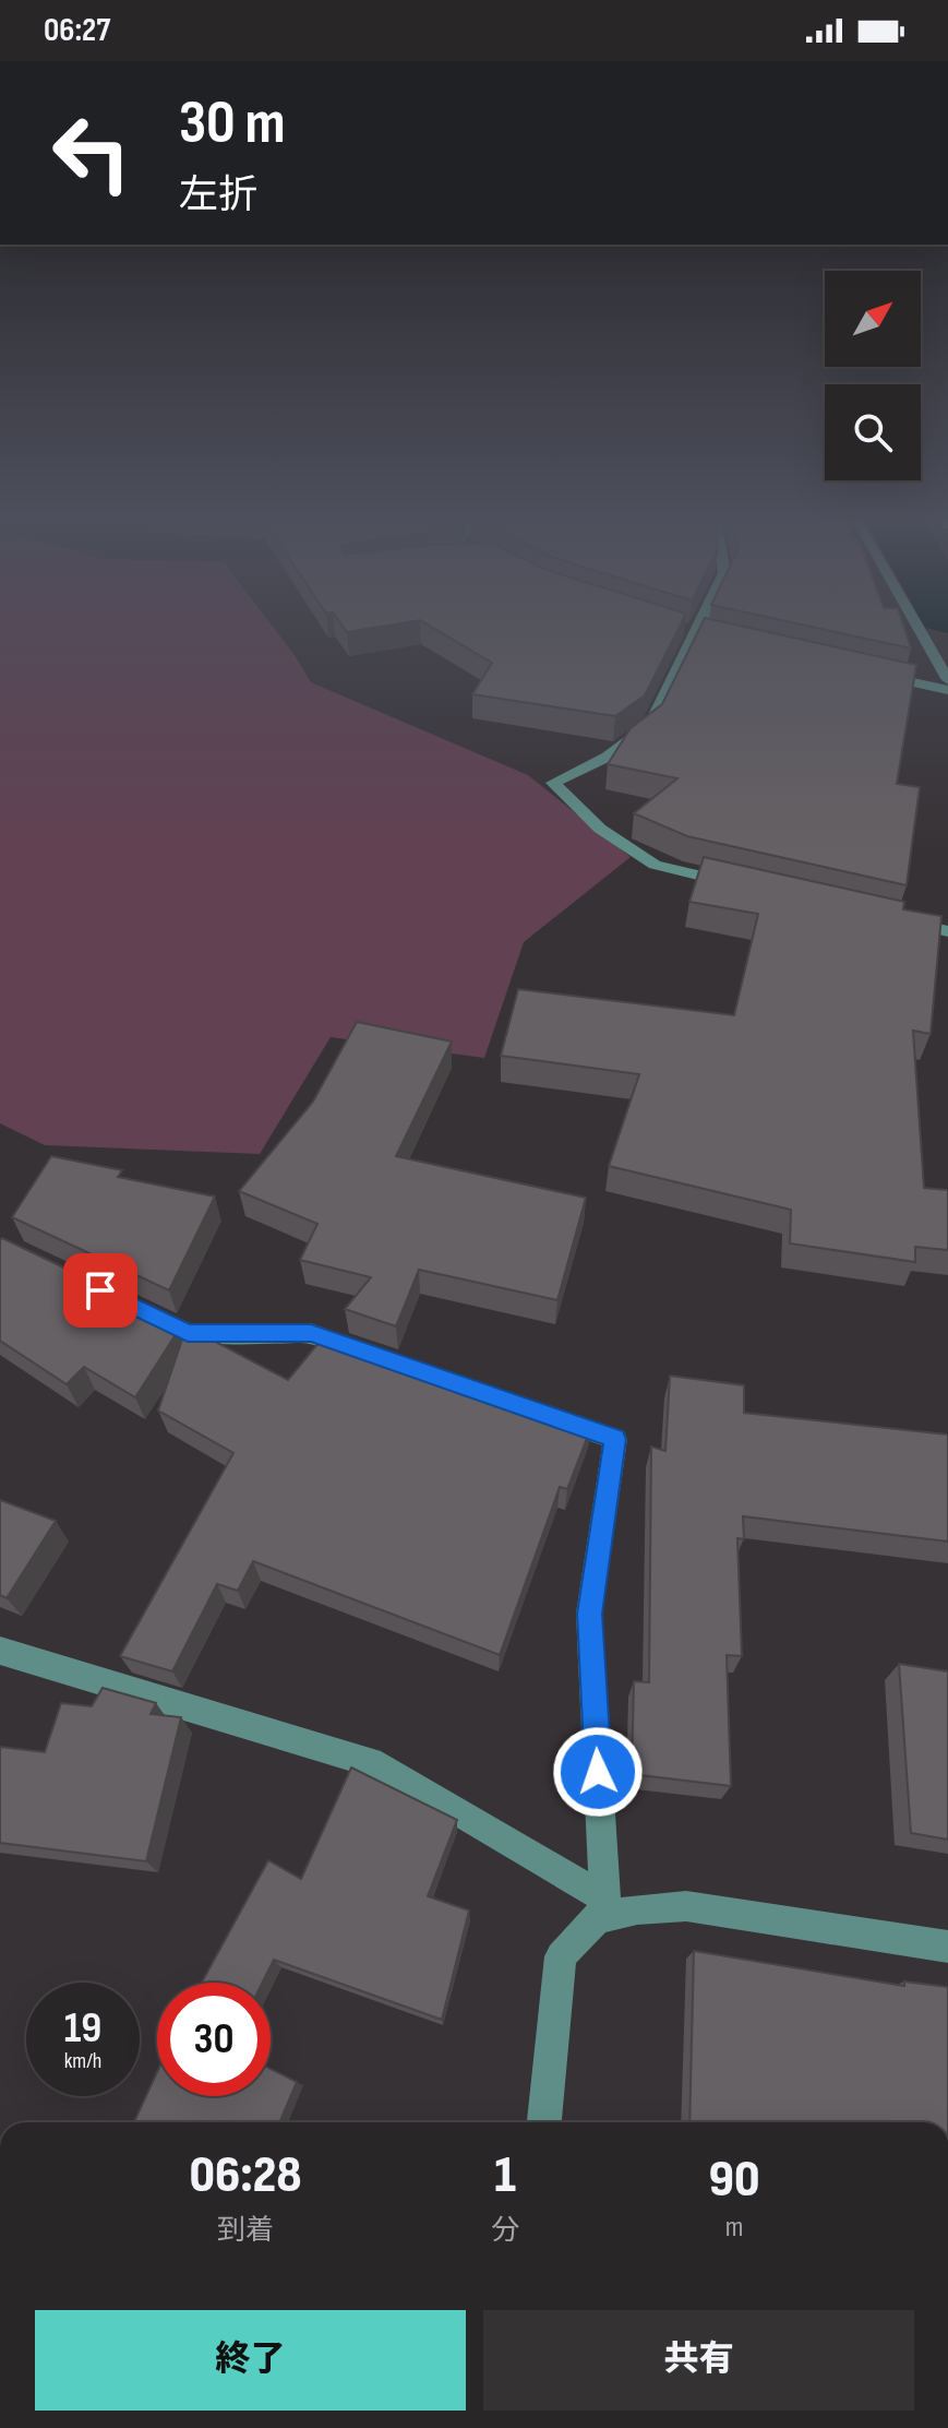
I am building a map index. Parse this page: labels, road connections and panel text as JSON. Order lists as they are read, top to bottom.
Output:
{
  "north": "top right",
  "page": {
    "status": "06:27",
    "turn": ["30 m", "左折"],
    "speed": "19 km/h",
    "limit": "30",
    "eta": [
      "06:28",
      "到着",
      "1",
      "分",
      "90",
      "m"
    ],
    "buttons": ["終了", "共有"]
  }
}
